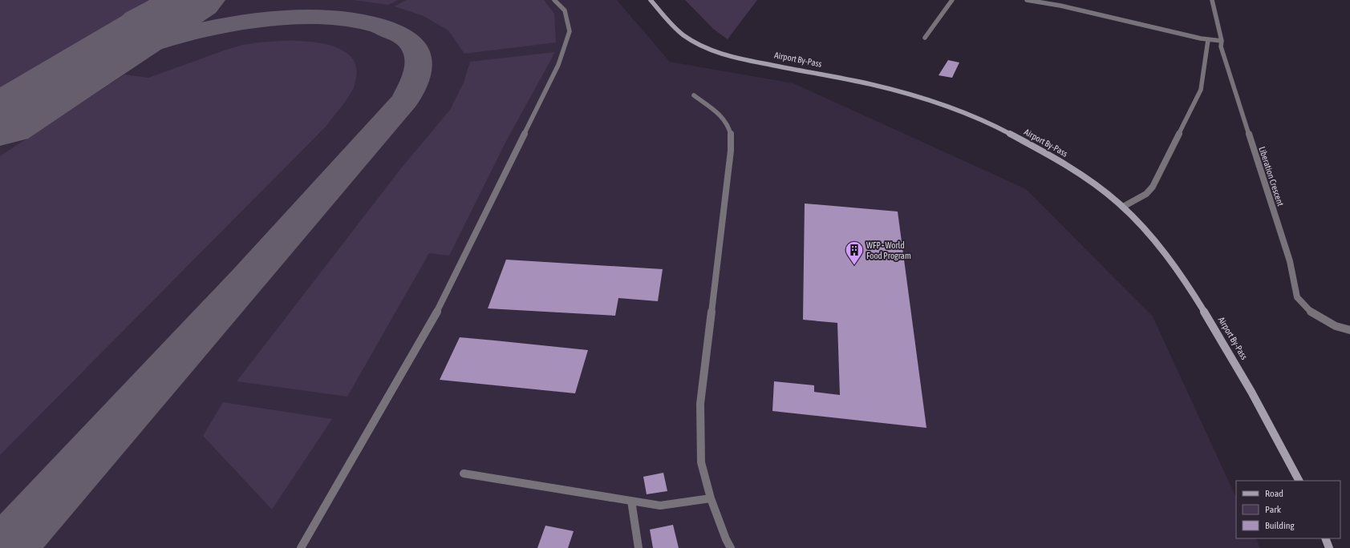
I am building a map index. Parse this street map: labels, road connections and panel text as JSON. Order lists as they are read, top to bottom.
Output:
{
  "streets": {
    "main road": ["Airport By-Pass"],
    "street": ["Liberation Crescent"]
  },
  "places": {
    "building": ["WFP - World Food Program"]
  },
  "legend": ["Road", "Park", "Building"]
}
